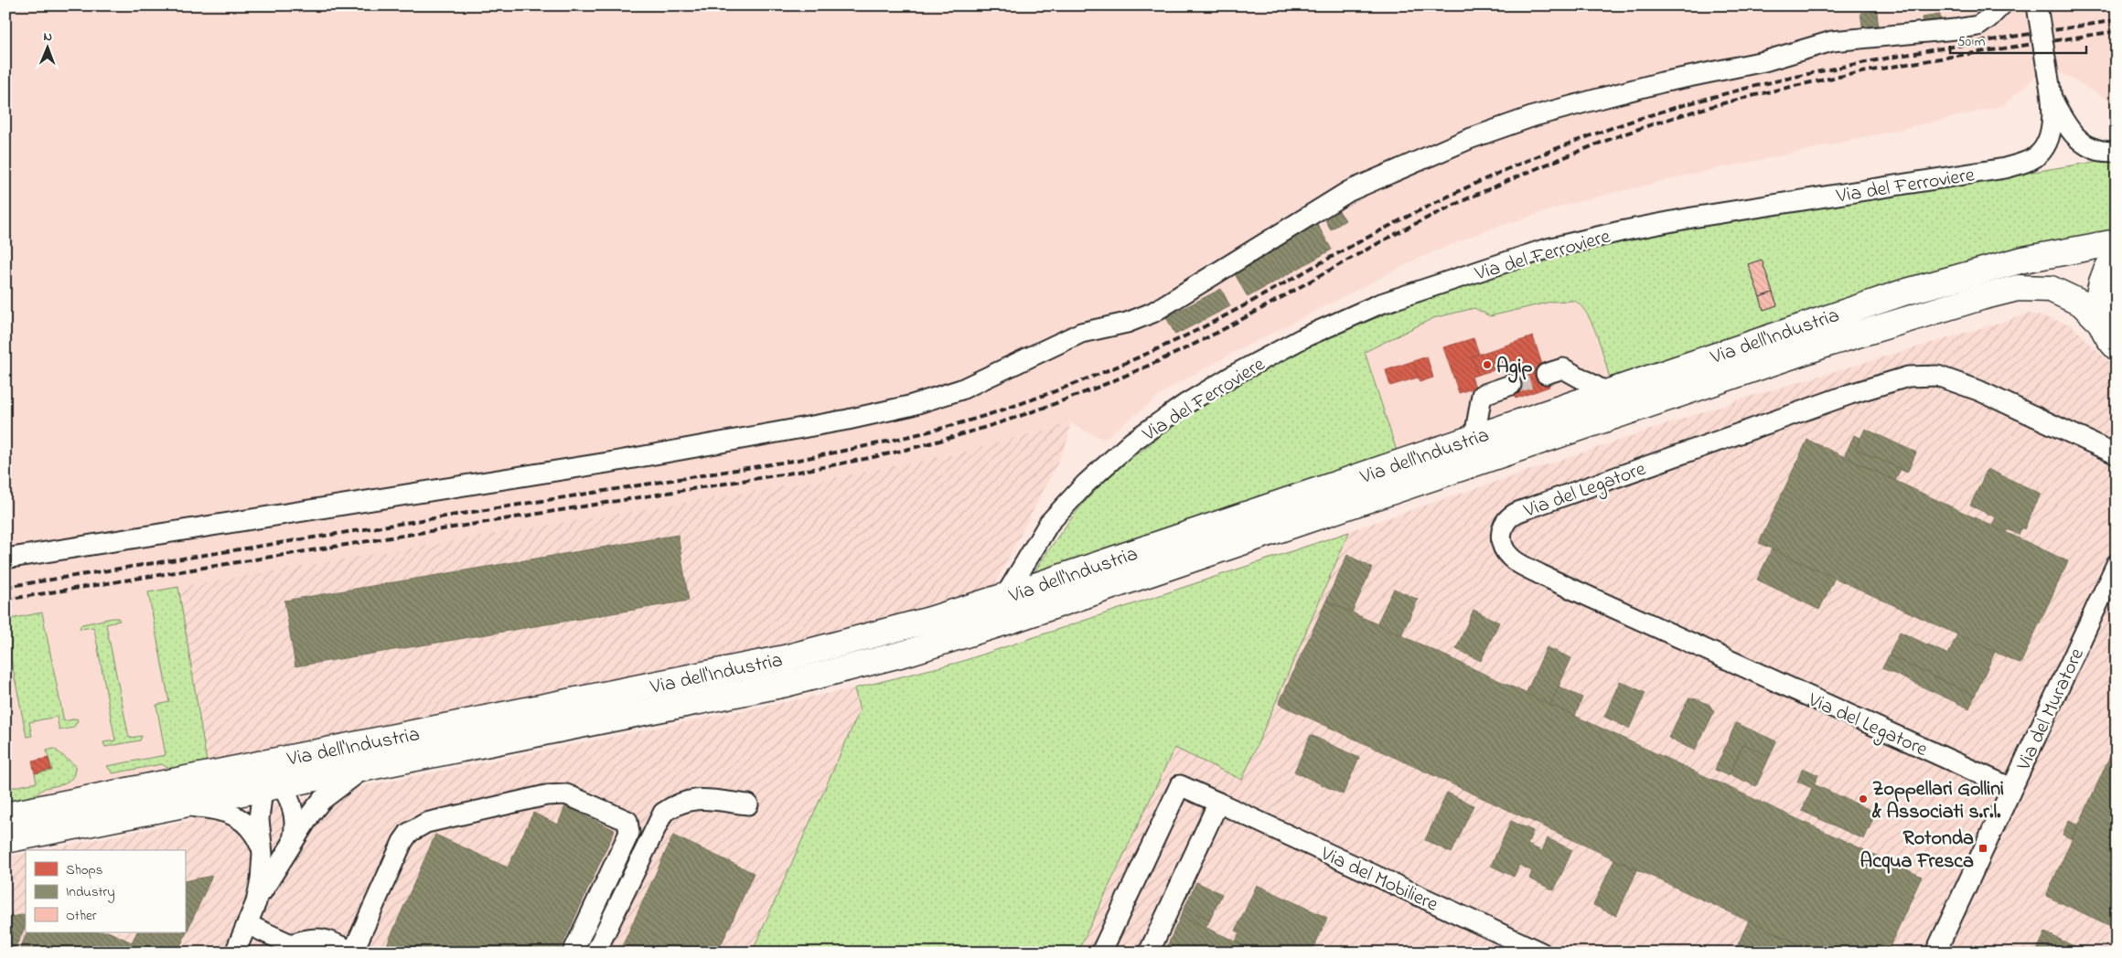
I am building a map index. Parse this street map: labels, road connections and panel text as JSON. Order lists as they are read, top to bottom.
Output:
{
  "streets": {
    "main road": ["Via dell'Industria"],
    "street": [
      "Via del Ferroviere",
      "Via del Legatore",
      "Via del Muratore",
      "Via del Mobiliere"
    ]
  },
  "crossings": [
    ["Via del Ferroviere", "Via dell'Industria"],
    ["Via del Legatore", "Via del Muratore"]
  ],
  "places": {
    "other": ["Agip", "Zoppellari Gollini & Associati s.r.l."],
    "transit": ["Rotonda Acqua Fresca"]
  },
  "legend": ["Shops", "Industry", "Other"],
  "scale_bar": "50 m",
  "north": "top"
}
